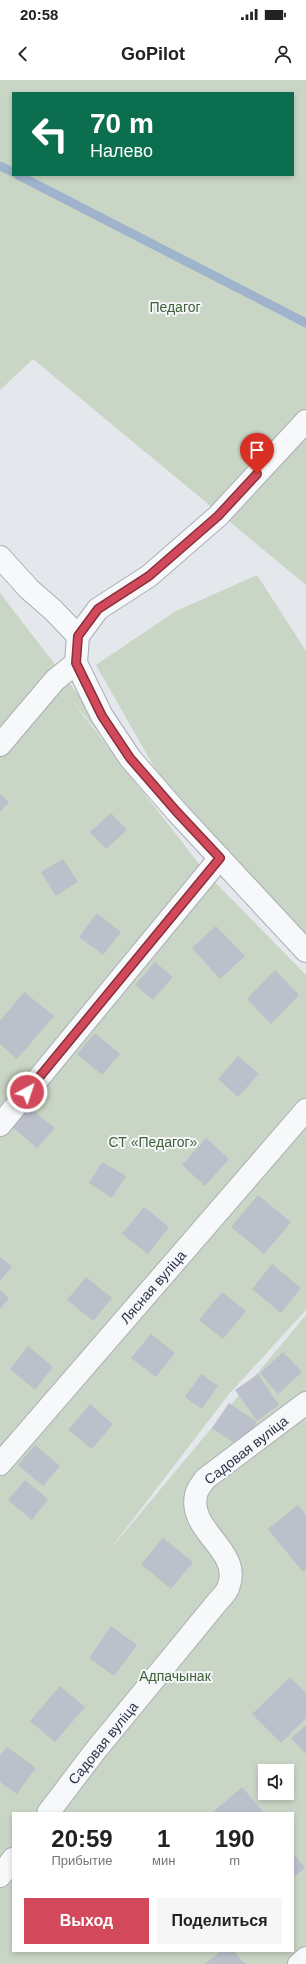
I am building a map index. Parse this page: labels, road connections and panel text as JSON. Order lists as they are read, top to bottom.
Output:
{
  "streets": {
    "street": ["Лясная вуліца", "Садовая вуліца"]
  },
  "parks": ["Педагог", "СТ «Педагог»", "Адпачынак"],
  "page": {
    "status": "20:58",
    "header": "GoPilot",
    "turn": ["70 m", "Налево"],
    "eta": [
      "20:59",
      "Прибытие",
      "1",
      "мин",
      "190",
      "m"
    ],
    "buttons": ["Выход", "Поделиться"]
  }
}
